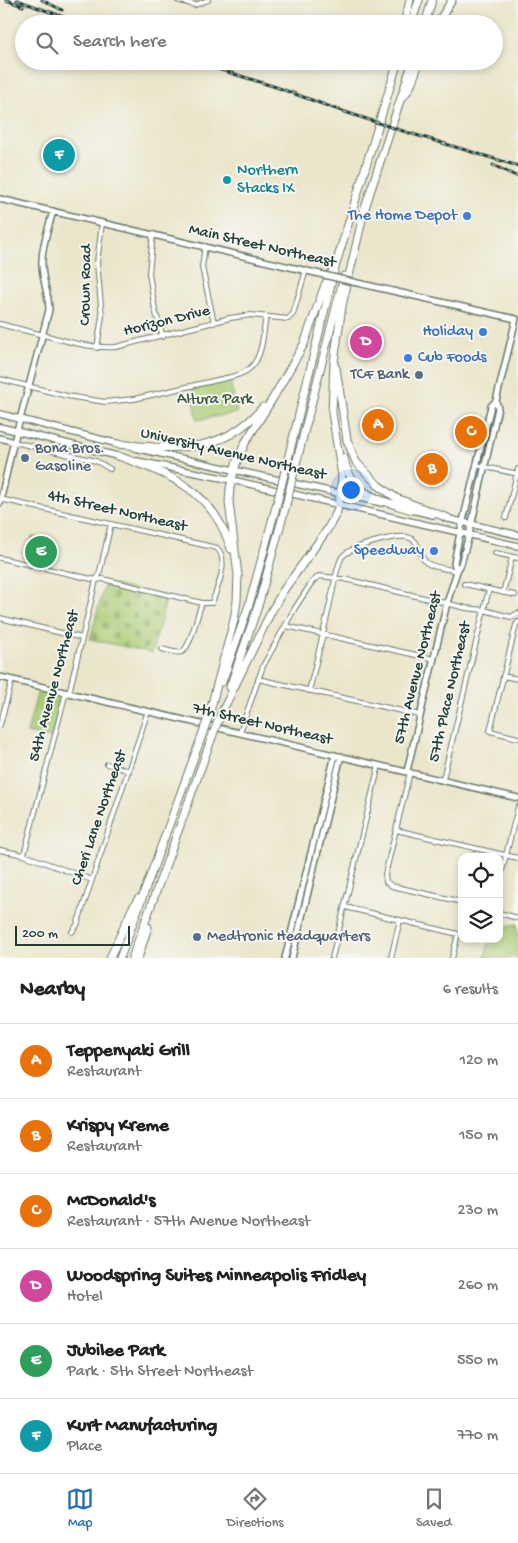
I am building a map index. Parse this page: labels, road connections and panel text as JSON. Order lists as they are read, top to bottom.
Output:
{
  "streets": {
    "main road": ["University Avenue Northeast"],
    "street": [
      "Main Street Northeast",
      "Crown Road",
      "Horizon Drive",
      "4th Street Northeast",
      "57th Avenue Northeast",
      "54th Avenue Northeast",
      "57th Place Northeast",
      "7th Street Northeast",
      "Cheri Lane Northeast"
    ]
  },
  "crossings": [
    ["Main Street Northeast", "Crown Road"],
    ["Main Street Northeast", "Horizon Drive"],
    ["Main Street Northeast", "57th Avenue Northeast"],
    ["Crown Road", "Horizon Drive"],
    ["University Avenue Northeast", "57th Avenue Northeast"],
    ["4th Street Northeast", "54th Avenue Northeast"],
    ["57th Avenue Northeast", "57th Place Northeast"],
    ["57th Avenue Northeast", "7th Street Northeast"],
    ["54th Avenue Northeast", "7th Street Northeast"],
    ["57th Place Northeast", "7th Street Northeast"],
    ["7th Street Northeast", "Cheri Lane Northeast"]
  ],
  "parks": ["Altura Park"],
  "places": [
    "Northern Stacks IX",
    "The Home Depot",
    "Holiday",
    "Cub Foods",
    "TCF Bank",
    "Bona Bros. Gasoline",
    "Speedway",
    "Medtronic Headquarters"
  ],
  "scale_bar": "200 m",
  "page": {
    "search": "Search here",
    "pins": [
      "F",
      "D",
      "A",
      "C",
      "B",
      "E"
    ],
    "scale": "200 m",
    "heading": ["Nearby", "6 results"],
    "list": [
      {
        "mark": "A",
        "name": "Teppenyaki Grill",
        "note": "Restaurant",
        "value": "120 m"
      },
      {
        "mark": "B",
        "name": "Krispy Kreme",
        "note": "Restaurant",
        "value": "150 m"
      },
      {
        "mark": "C",
        "name": "McDonald's",
        "note": "Restaurant · 57th Avenue Northeast",
        "value": "230 m"
      },
      {
        "mark": "D",
        "name": "Woodspring Suites Minneapolis Fridley",
        "note": "Hotel",
        "value": "260 m"
      },
      {
        "mark": "E",
        "name": "Jubilee Park",
        "note": "Park · 5th Street Northeast",
        "value": "550 m"
      },
      {
        "mark": "F",
        "name": "Kurt Manufacturing",
        "note": "Place",
        "value": "770 m"
      }
    ],
    "nav": ["Map", "Directions", "Saved"]
  }
}
